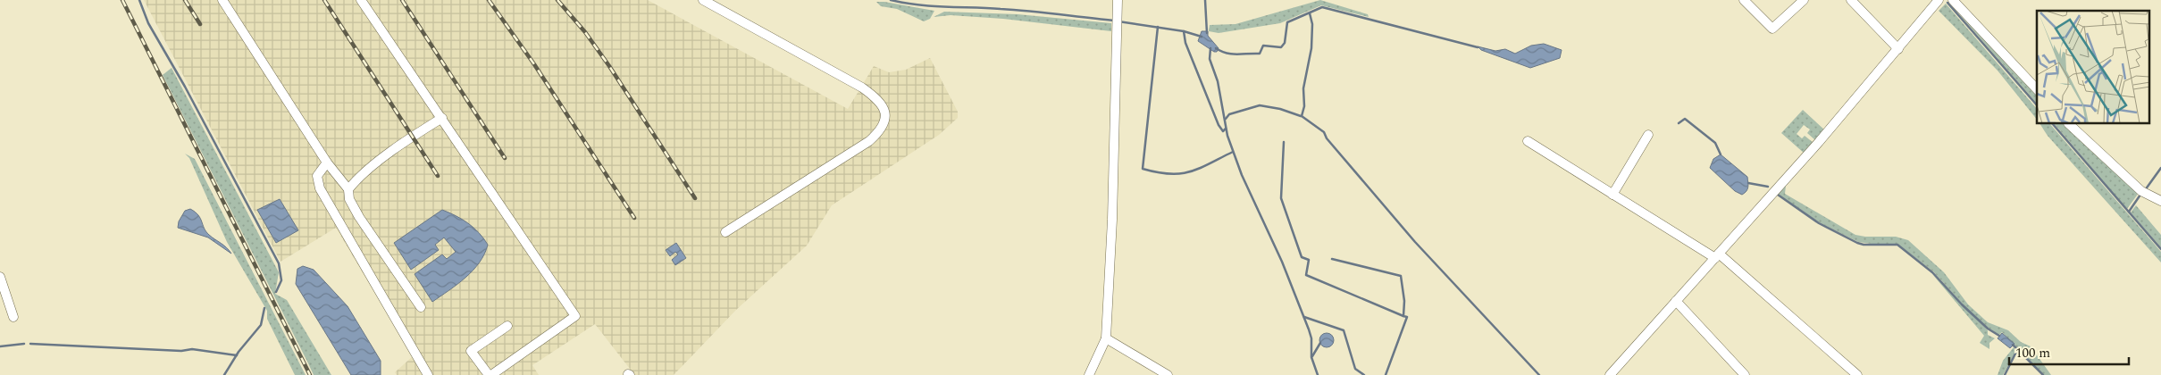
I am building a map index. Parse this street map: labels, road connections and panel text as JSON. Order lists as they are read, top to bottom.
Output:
{
  "scale_bar": "100 m"
}
